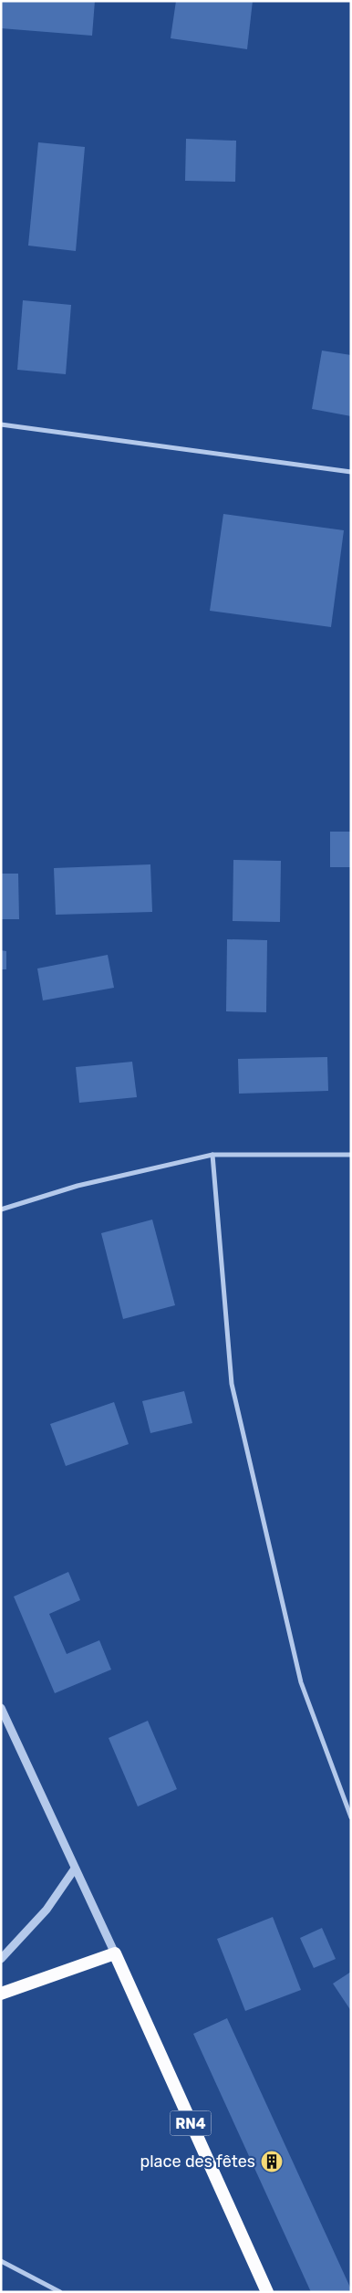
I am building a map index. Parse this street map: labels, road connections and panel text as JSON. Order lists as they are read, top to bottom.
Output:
{
  "streets": {
    "highway": ["RN4"]
  },
  "places": {
    "building": ["place des fêtes"]
  }
}
